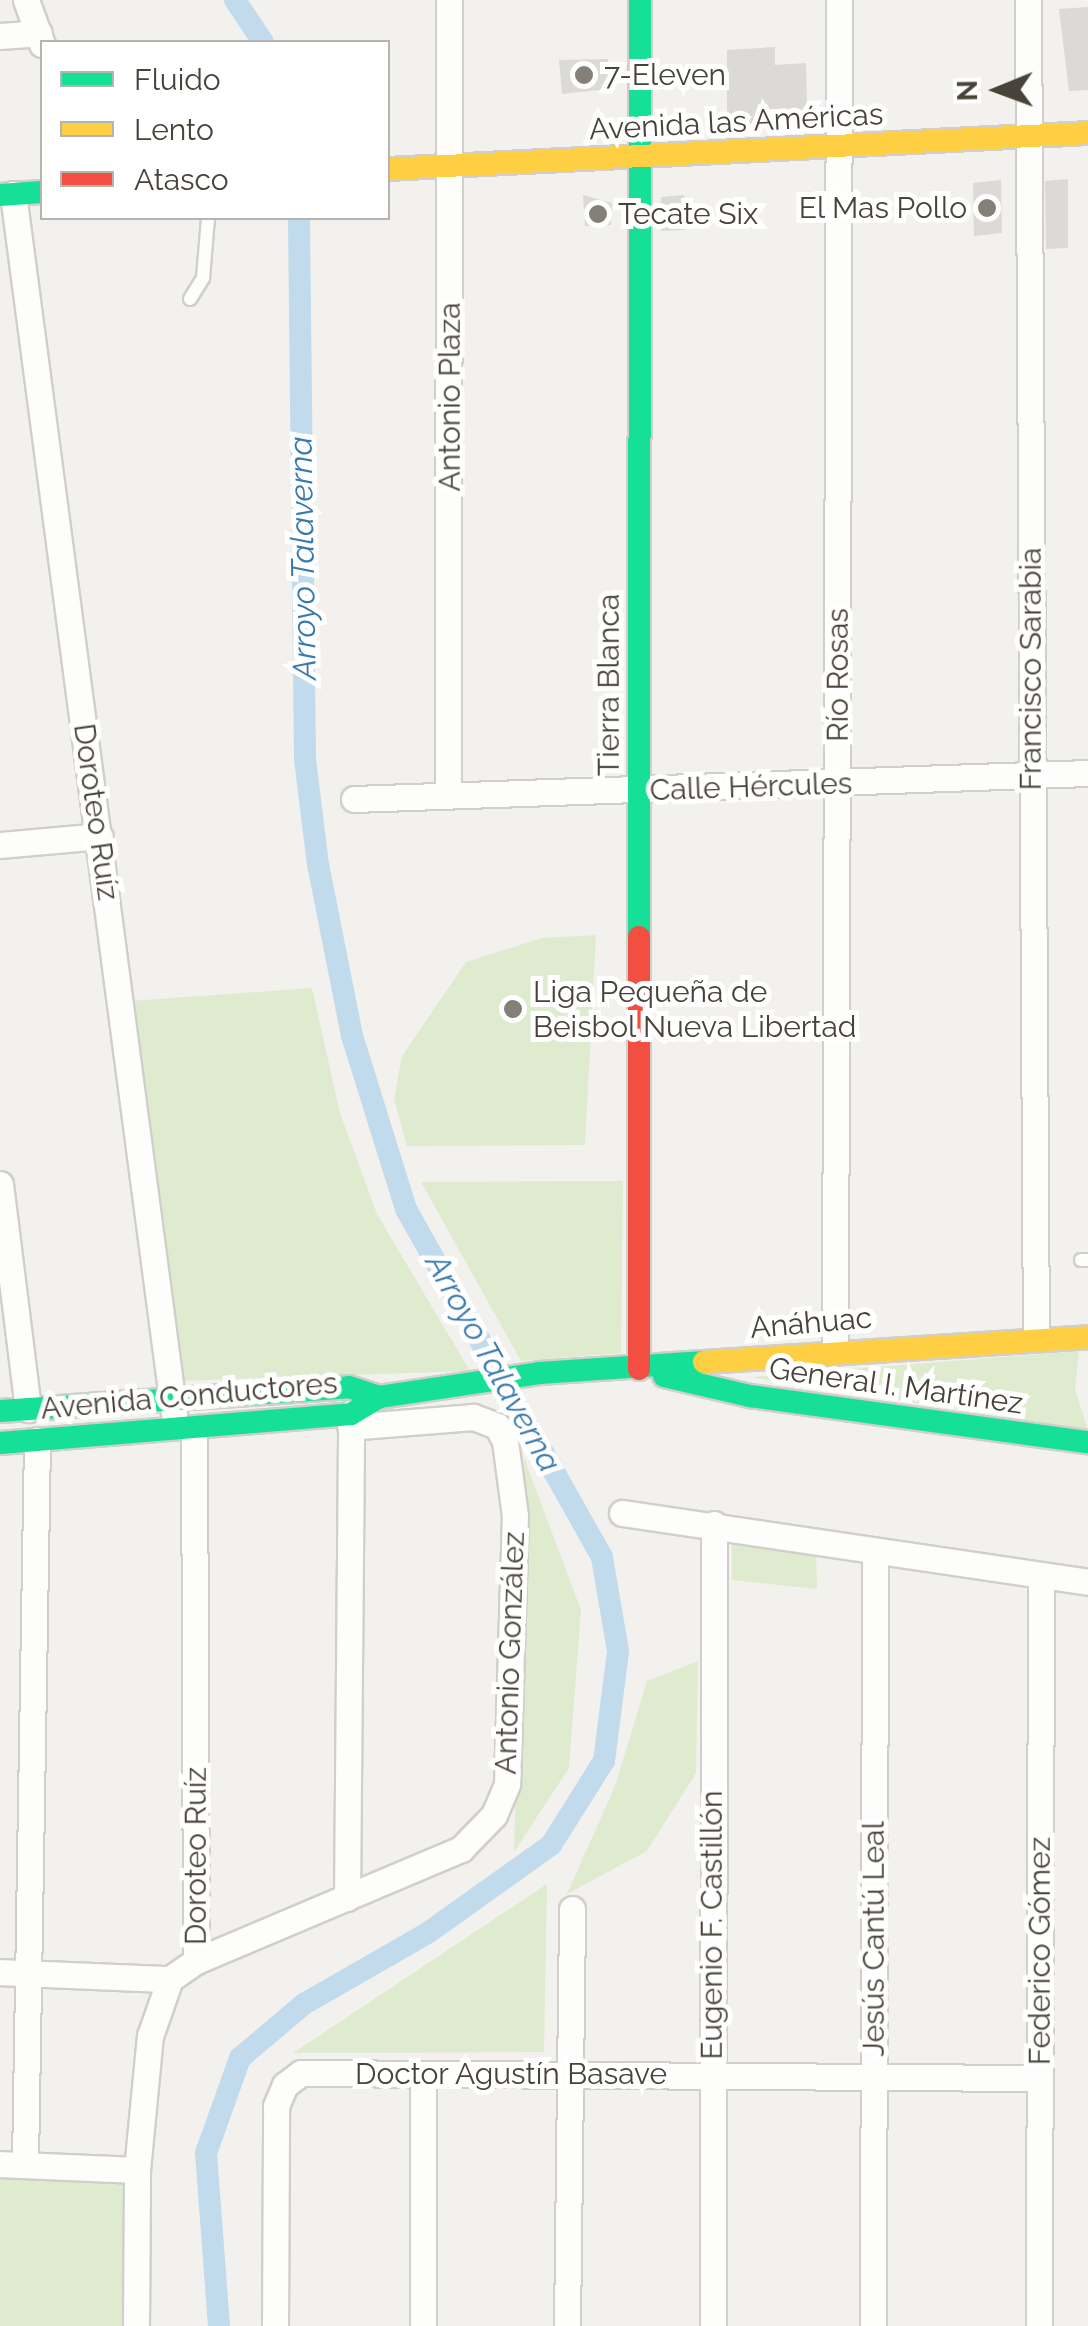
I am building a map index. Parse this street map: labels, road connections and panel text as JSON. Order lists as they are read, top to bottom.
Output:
{
  "streets": {
    "street": [
      "Avenida las Américas",
      "Antonio Plaza",
      "Francisco Sarabia",
      "Río Rosas",
      "Tierra Blanca",
      "Calle Hércules",
      "Doroteo Ruíz",
      "Anáhuac",
      "General I. Martínez",
      "Avenida Conductores",
      "Antonio González",
      "Eugenio F. Castillón",
      "Jesús Cantú Leal",
      "Federico Gómez",
      "Doctor Agustín Basave"
    ]
  },
  "crossings": [
    ["Avenida las Américas", "Antonio Plaza"],
    ["Avenida las Américas", "Francisco Sarabia"],
    ["Avenida las Américas", "Río Rosas"],
    ["Avenida las Américas", "Tierra Blanca"],
    ["Antonio Plaza", "Calle Hércules"],
    ["Francisco Sarabia", "Calle Hércules"],
    ["Francisco Sarabia", "Anáhuac"],
    ["Río Rosas", "Calle Hércules"],
    ["Río Rosas", "Anáhuac"],
    ["Tierra Blanca", "Calle Hércules"],
    ["Tierra Blanca", "Anáhuac"],
    ["Tierra Blanca", "General I. Martínez"],
    ["Doroteo Ruíz", "Avenida Conductores"],
    ["Doroteo Ruíz", "Antonio González"],
    ["Anáhuac", "General I. Martínez"],
    ["Anáhuac", "Avenida Conductores"],
    ["Avenida Conductores", "Antonio González"],
    ["Eugenio F. Castillón", "Doctor Agustín Basave"],
    ["Jesús Cantú Leal", "Doctor Agustín Basave"],
    ["Federico Gómez", "Doctor Agustín Basave"]
  ],
  "water": ["Arroyo Talaverna"],
  "places": [
    "7-Eleven",
    "El Mas Pollo",
    "Tecate Six",
    "Liga Pequeña de Beisbol Nueva Libertad"
  ],
  "legend": ["Fluido", "Lento", "Atasco"],
  "north": "left"
}
